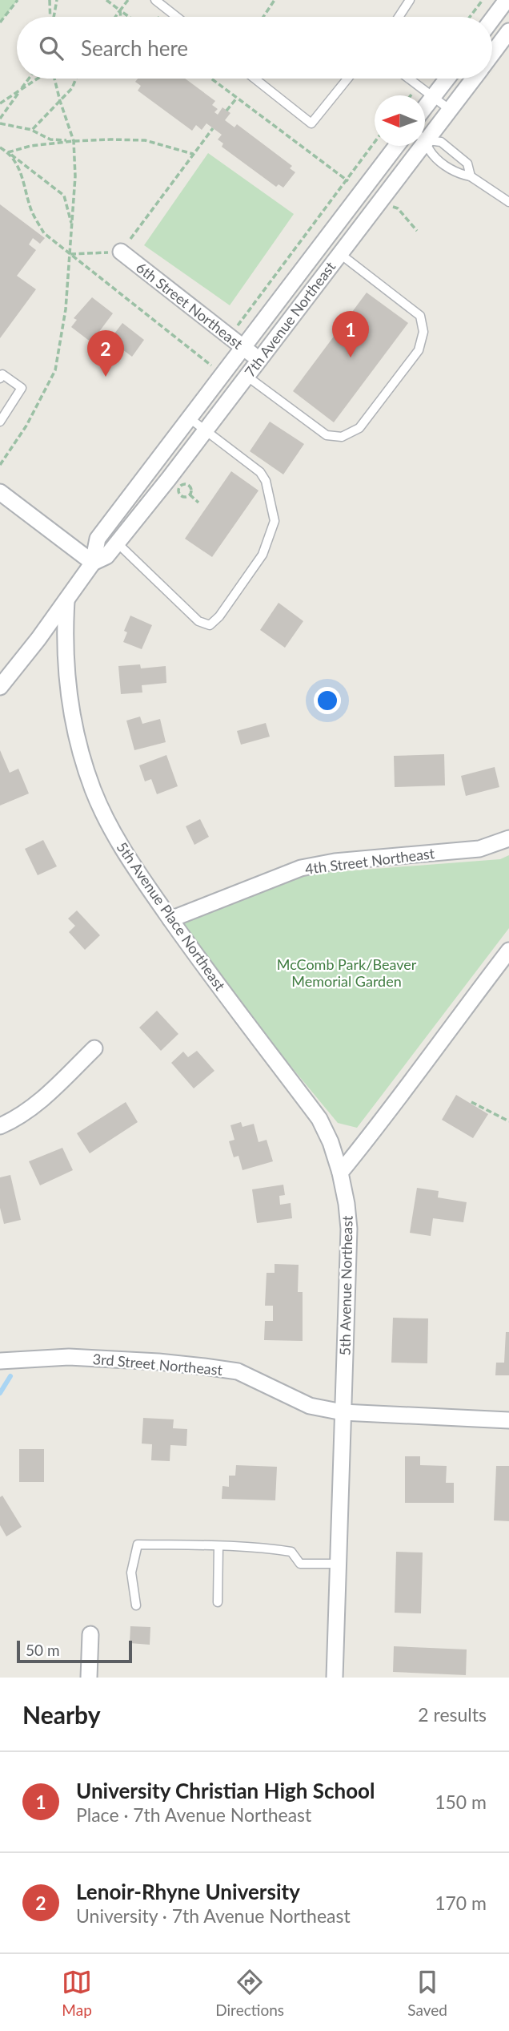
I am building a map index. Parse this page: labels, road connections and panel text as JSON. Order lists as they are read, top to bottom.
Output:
{
  "streets": {
    "street": [
      "6th Street Northeast",
      "7th Avenue Northeast",
      "4th Street Northeast",
      "5th Avenue Place Northeast",
      "5th Avenue Northeast",
      "3rd Street Northeast"
    ]
  },
  "crossings": [
    ["6th Street Northeast", "7th Avenue Northeast"],
    ["7th Avenue Northeast", "5th Avenue Place Northeast"],
    ["4th Street Northeast", "5th Avenue Place Northeast"],
    ["5th Avenue Place Northeast", "5th Avenue Northeast"],
    ["5th Avenue Northeast", "3rd Street Northeast"]
  ],
  "parks": ["McComb Park/Beaver Memorial Garden"],
  "scale_bar": "50 m",
  "north": "left",
  "page": {
    "search": "Search here",
    "pins": ["1", "2"],
    "scale": "50 m",
    "heading": ["Nearby", "2 results"],
    "list": [
      {
        "mark": "1",
        "name": "University Christian High School",
        "note": "Place · 7th Avenue Northeast",
        "value": "150 m"
      },
      {
        "mark": "2",
        "name": "Lenoir-Rhyne University",
        "note": "University · 7th Avenue Northeast",
        "value": "170 m"
      }
    ],
    "nav": ["Map", "Directions", "Saved"]
  }
}
